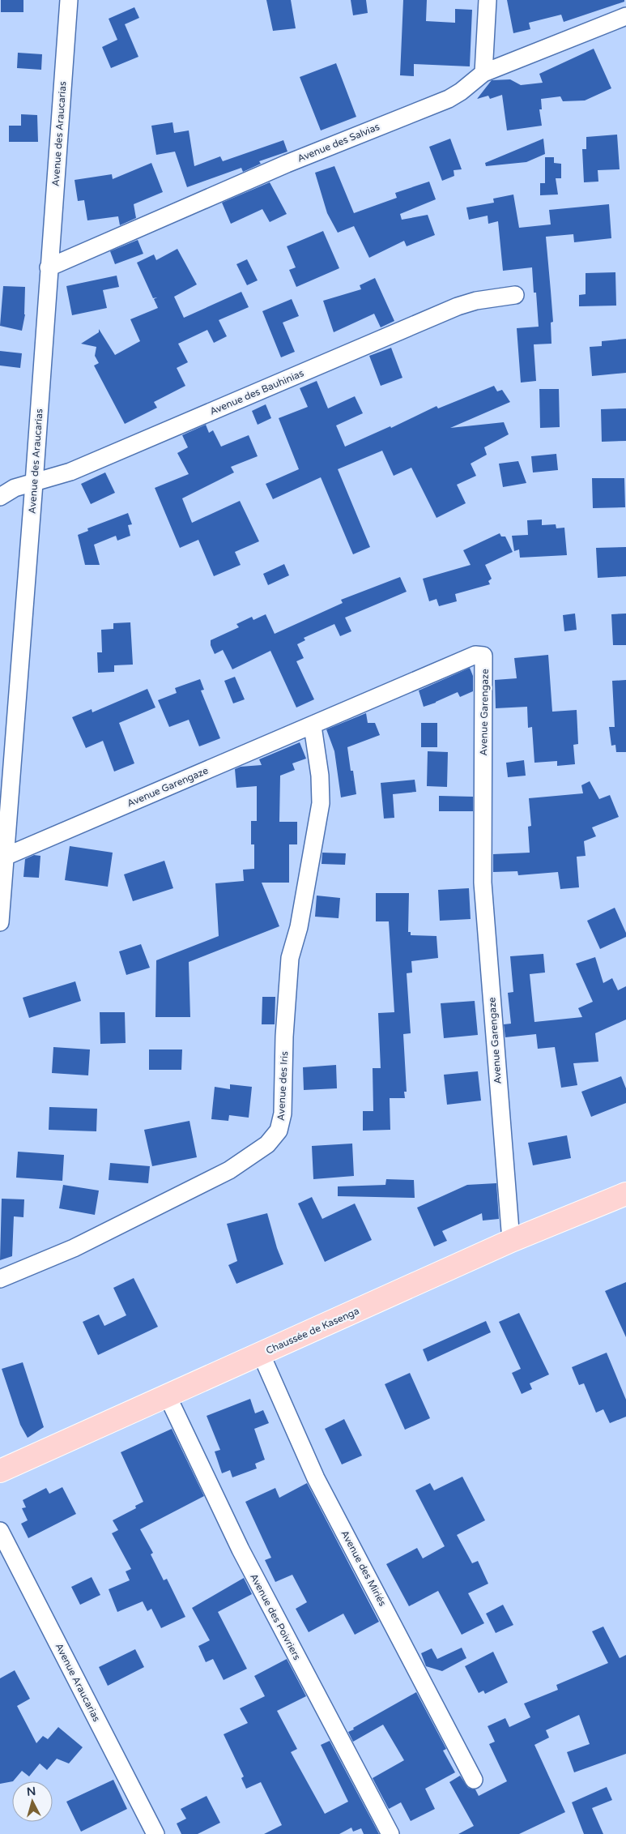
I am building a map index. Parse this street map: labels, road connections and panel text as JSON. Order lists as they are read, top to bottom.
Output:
{
  "streets": {
    "main road": ["Chaussée de Kasenga"],
    "street": [
      "Avenue des Araucarias",
      "Avenue des Salvias",
      "Avenue des Bauhinias",
      "Avenue Garengaze",
      "Avenue des Iris",
      "Avenue des Miriés",
      "Avenue des Poivriers",
      "Avenue Araucarias"
    ]
  },
  "crossings": [
    ["Avenue des Araucarias", "Avenue des Salvias"],
    ["Avenue des Araucarias", "Avenue des Bauhinias"],
    ["Avenue des Araucarias", "Avenue Garengaze"],
    ["Avenue Garengaze", "Avenue des Iris"],
    ["Avenue Garengaze", "Chaussée de Kasenga"],
    ["Chaussée de Kasenga", "Avenue des Miriés"],
    ["Chaussée de Kasenga", "Avenue des Poivriers"]
  ],
  "north": "top"
}
